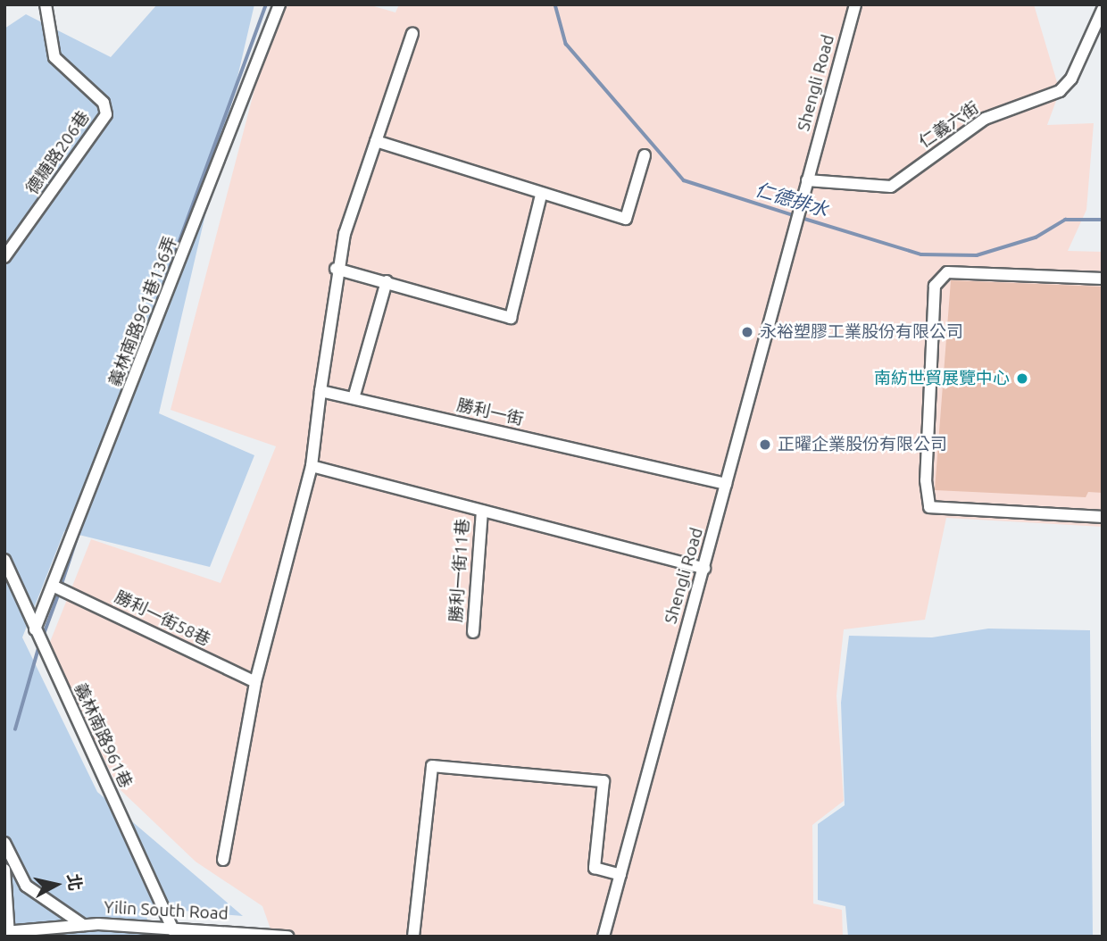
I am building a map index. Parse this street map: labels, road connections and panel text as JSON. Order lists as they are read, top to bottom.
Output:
{
  "streets": {
    "street": [
      "Shengli Road",
      "仁義六街",
      "德糖路206巷",
      "義林南路961巷136弄",
      "勝利一街",
      "勝利一街11巷",
      "勝利一街58巷",
      "義林南路961巷",
      "Yilin South Road"
    ]
  },
  "crossings": [
    ["Shengli Road", "仁義六街"],
    ["Shengli Road", "勝利一街"],
    ["義林南路961巷136弄", "勝利一街58巷"],
    ["義林南路961巷136弄", "義林南路961巷"],
    ["義林南路961巷", "Yilin South Road"]
  ],
  "water": ["仁德排水"],
  "places": ["永裕塑膠工業股份有限公司", "南紡世貿展覽中心", "正曜企業股份有限公司"],
  "north": "right"
}
